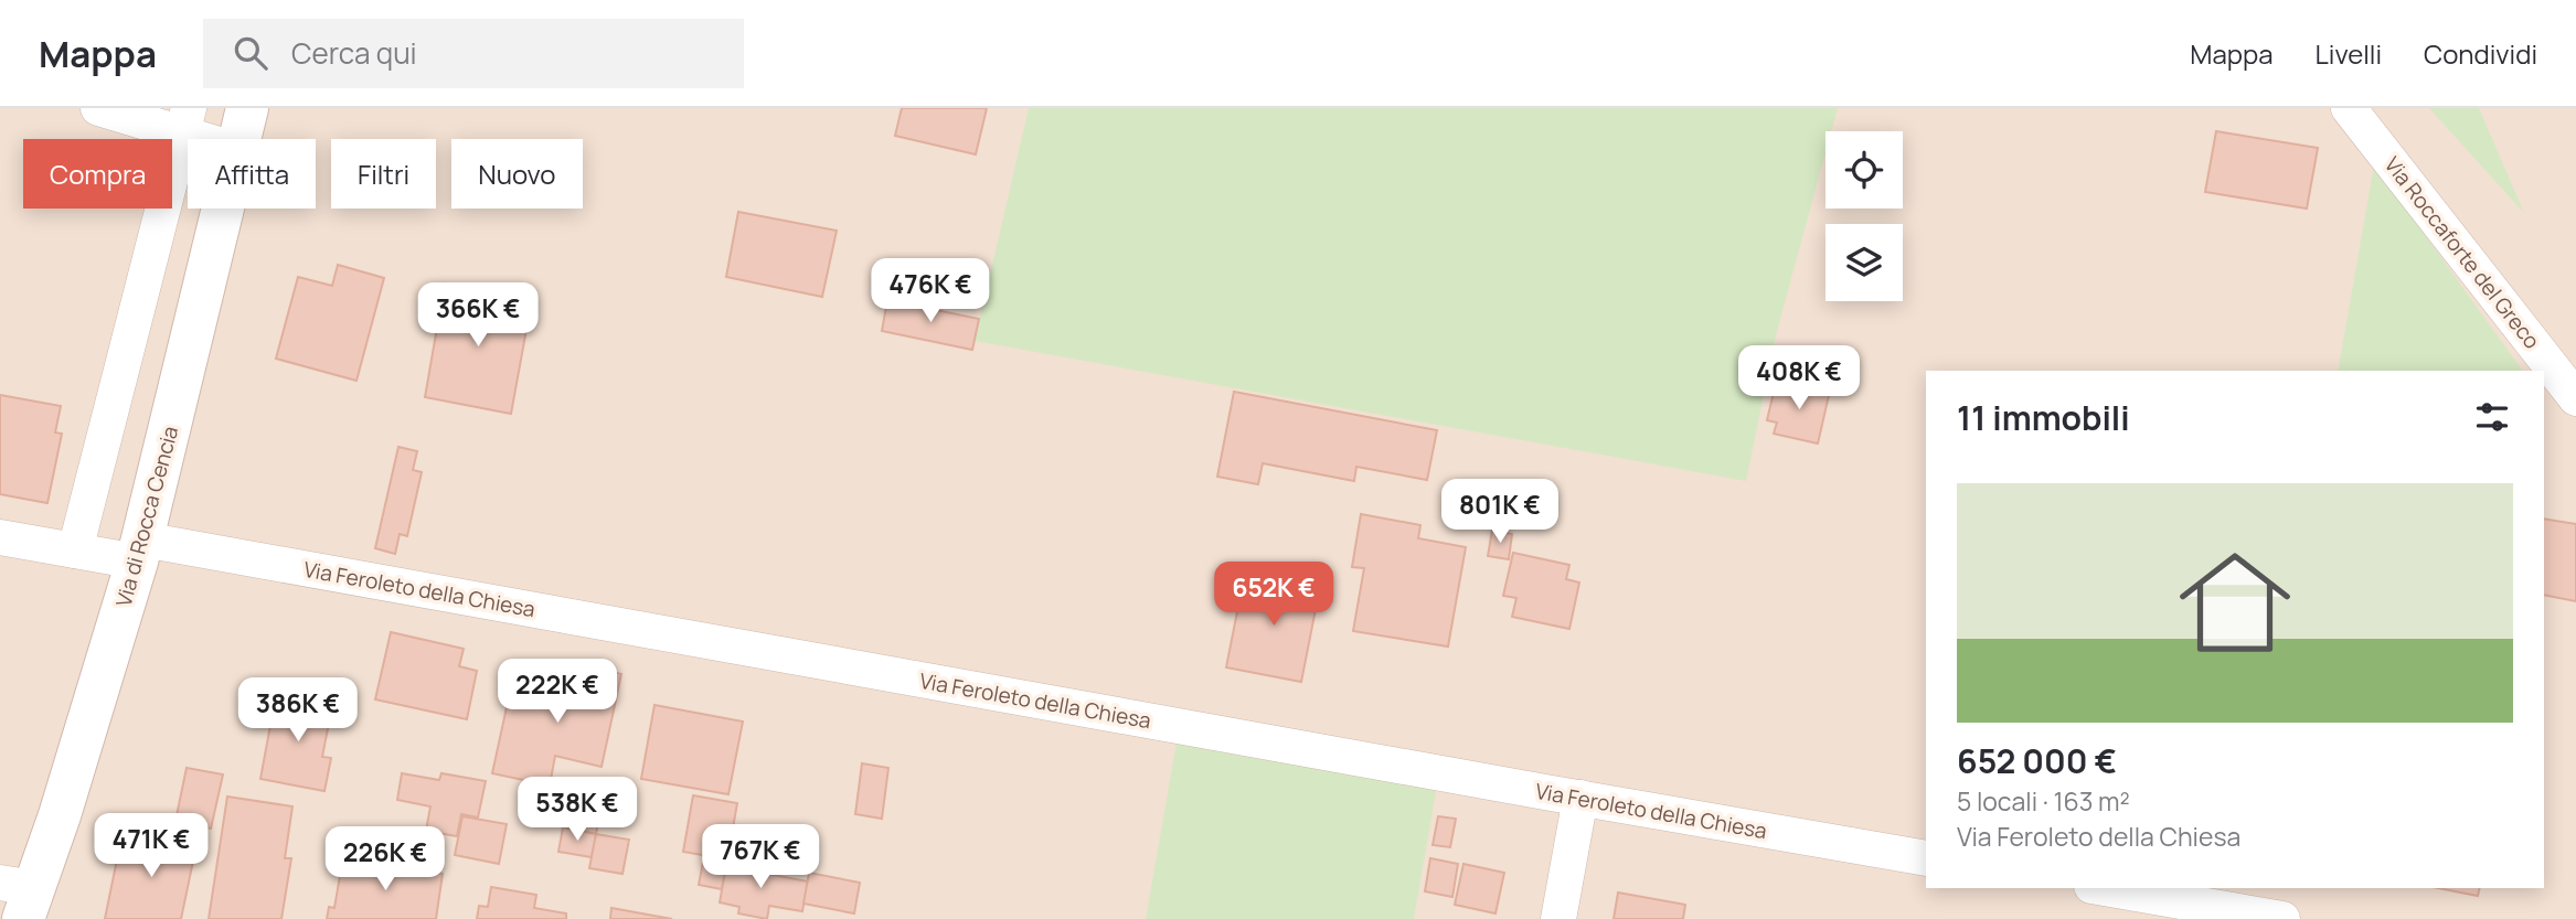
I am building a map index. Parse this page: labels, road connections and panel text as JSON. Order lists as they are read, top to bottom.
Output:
{
  "streets": {
    "main road": ["Via di Rocca Cencia"],
    "street": ["Via Roccaforte del Greco", "Via Feroleto della Chiesa"]
  },
  "crossings": [
    ["Via di Rocca Cencia", "Via Feroleto della Chiesa"]
  ],
  "page": {
    "header": "Mappa",
    "search": "Cerca qui",
    "nav": ["Mappa", "Livelli", "Condividi"],
    "chip": [
      "Compra",
      "Affitta",
      "Filtri",
      "Nuovo"
    ],
    "price": [
      "476K €",
      "366K €",
      "408K €",
      "801K €",
      "652K €",
      "222K €",
      "386K €",
      "538K €",
      "471K €",
      "767K €",
      "226K €"
    ],
    "heading": "11 immobili",
    "list": [
      {
        "name": "652 000 €",
        "note": "5 locali · 163 m² · Via Feroleto della Chiesa"
      }
    ]
  }
}
